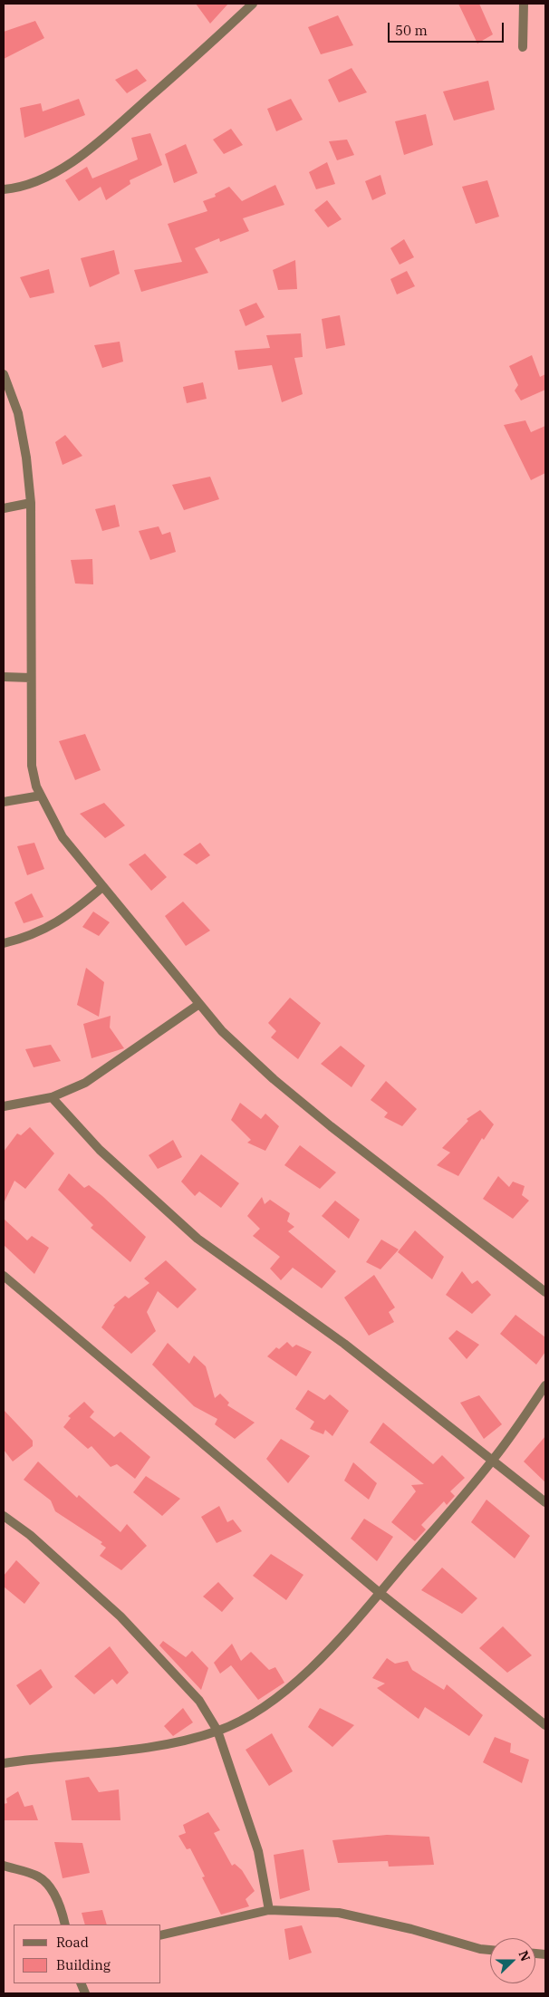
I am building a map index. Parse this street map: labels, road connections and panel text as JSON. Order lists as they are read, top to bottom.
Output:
{
  "legend": ["Road", "Building"],
  "scale_bar": "50 m",
  "north": "right"
}
